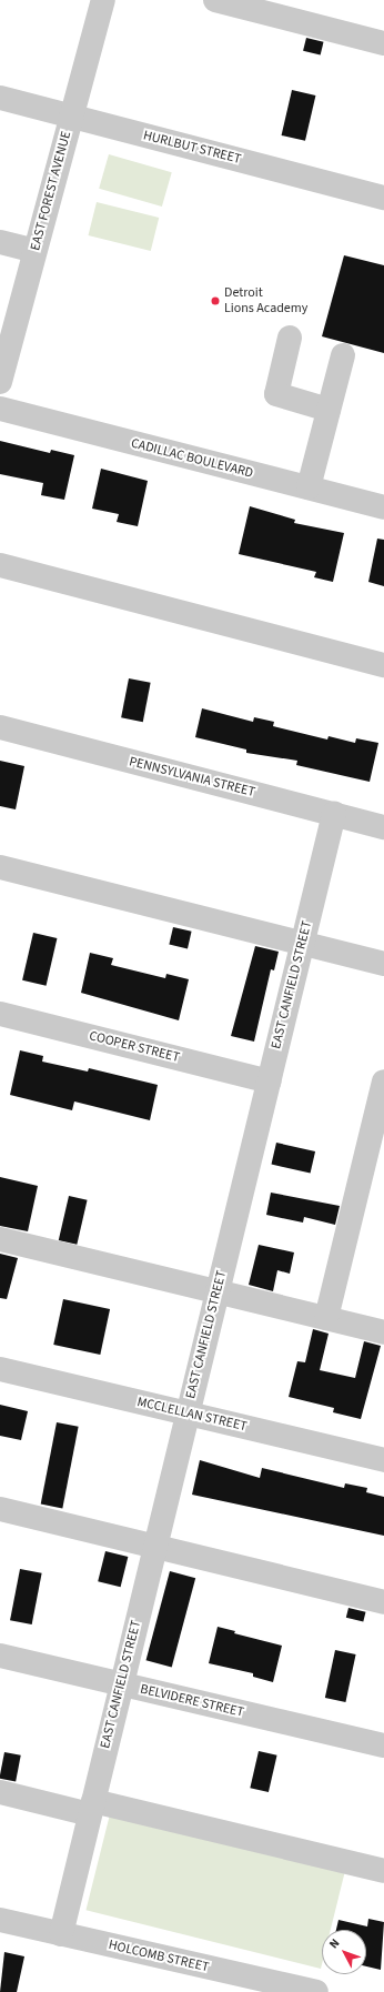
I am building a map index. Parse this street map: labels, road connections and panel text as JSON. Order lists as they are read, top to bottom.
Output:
{
  "streets": {
    "street": [
      "HURLBUT STREET",
      "EAST FOREST AVENUE",
      "CADILLAC BOULEVARD",
      "PENNSYLVANIA STREET",
      "EAST CANFIELD STREET",
      "COOPER STREET",
      "MCCLELLAN STREET",
      "BELVIDERE STREET",
      "HOLCOMB STREET"
    ]
  },
  "crossings": [
    ["HURLBUT STREET", "EAST FOREST AVENUE"],
    ["PENNSYLVANIA STREET", "EAST CANFIELD STREET"],
    ["EAST CANFIELD STREET", "COOPER STREET"],
    ["EAST CANFIELD STREET", "MCCLELLAN STREET"],
    ["EAST CANFIELD STREET", "BELVIDERE STREET"],
    ["EAST CANFIELD STREET", "HOLCOMB STREET"]
  ],
  "places": ["Detroit Lions Academy"],
  "north": "top left"
}
